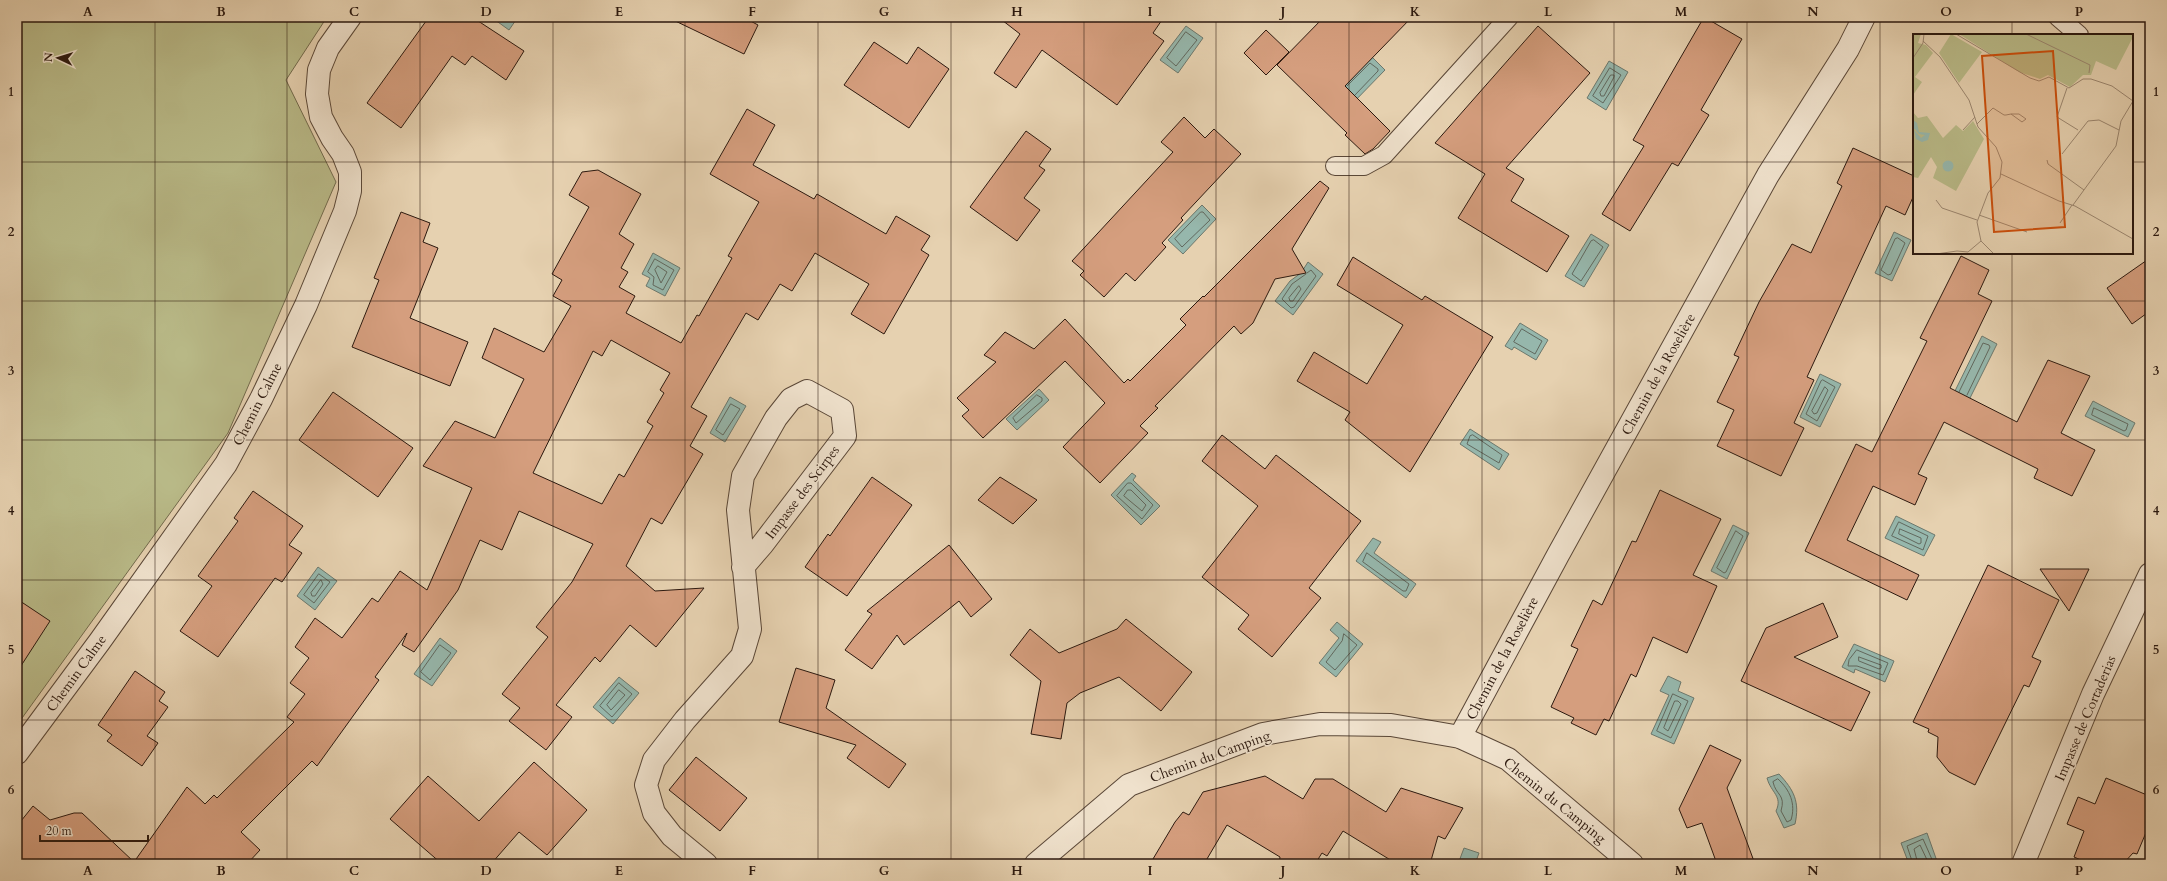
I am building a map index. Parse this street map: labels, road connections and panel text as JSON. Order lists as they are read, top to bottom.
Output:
{
  "streets": {
    "street": [
      "Chemin de la Roselière",
      "Chemin Calme",
      "Impasse des Scirpes",
      "Impasse de Cortaderias",
      "Chemin du Camping"
    ]
  },
  "crossings": [
    ["Chemin de la Roselière", "Chemin du Camping"]
  ],
  "scale_bar": "20 m",
  "north": "left",
  "grid": {
    "columns": [
      "A",
      "B",
      "C",
      "D",
      "E",
      "F",
      "G",
      "H",
      "I",
      "J",
      "K",
      "L",
      "M",
      "N",
      "O",
      "P"
    ],
    "rows": [
      "1",
      "2",
      "3",
      "4",
      "5",
      "6"
    ]
  }
}
